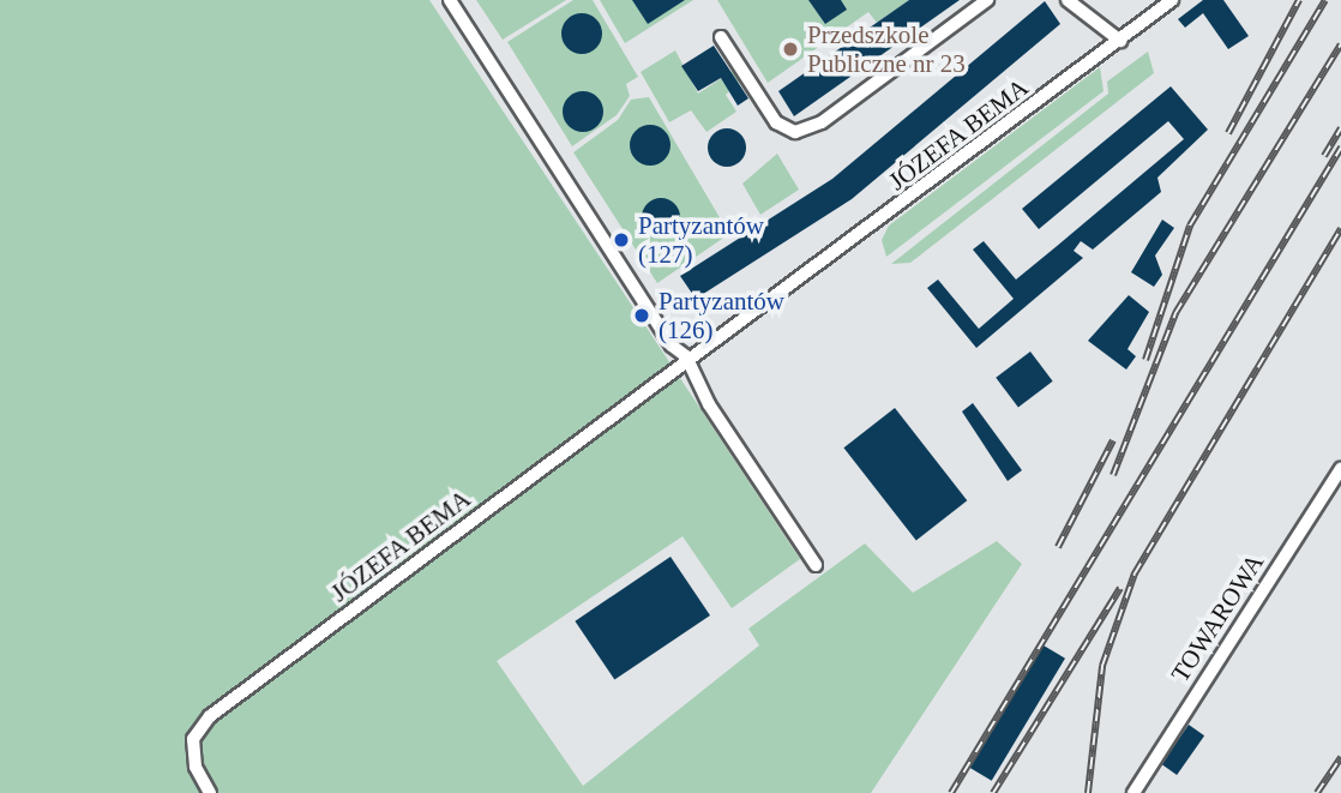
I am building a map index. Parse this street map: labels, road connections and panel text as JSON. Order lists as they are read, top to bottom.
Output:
{
  "streets": {
    "street": ["JÓZEFA BEMA", "TOWAROWA"]
  },
  "places": ["Przedszkole Publiczne nr 23", "Partyzantów (127)", "Partyzantów (126)"]
}
